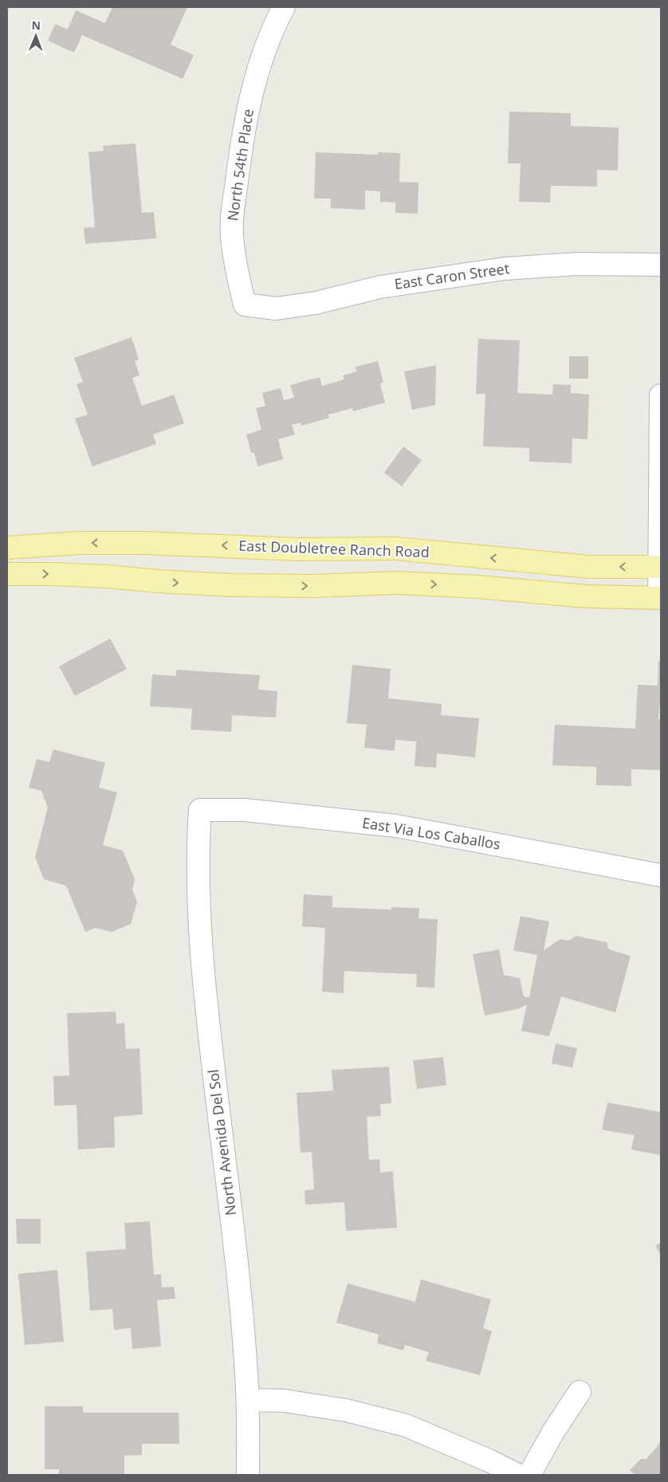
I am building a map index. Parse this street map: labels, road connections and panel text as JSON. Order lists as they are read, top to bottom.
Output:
{
  "streets": {
    "main road": ["East Doubletree Ranch Road"],
    "street": [
      "North 54th Place",
      "East Caron Street",
      "East Via Los Caballos",
      "North Avenida Del Sol"
    ]
  },
  "crossings": [
    ["North 54th Place", "East Caron Street"],
    ["East Via Los Caballos", "North Avenida Del Sol"]
  ],
  "north": "top"
}
